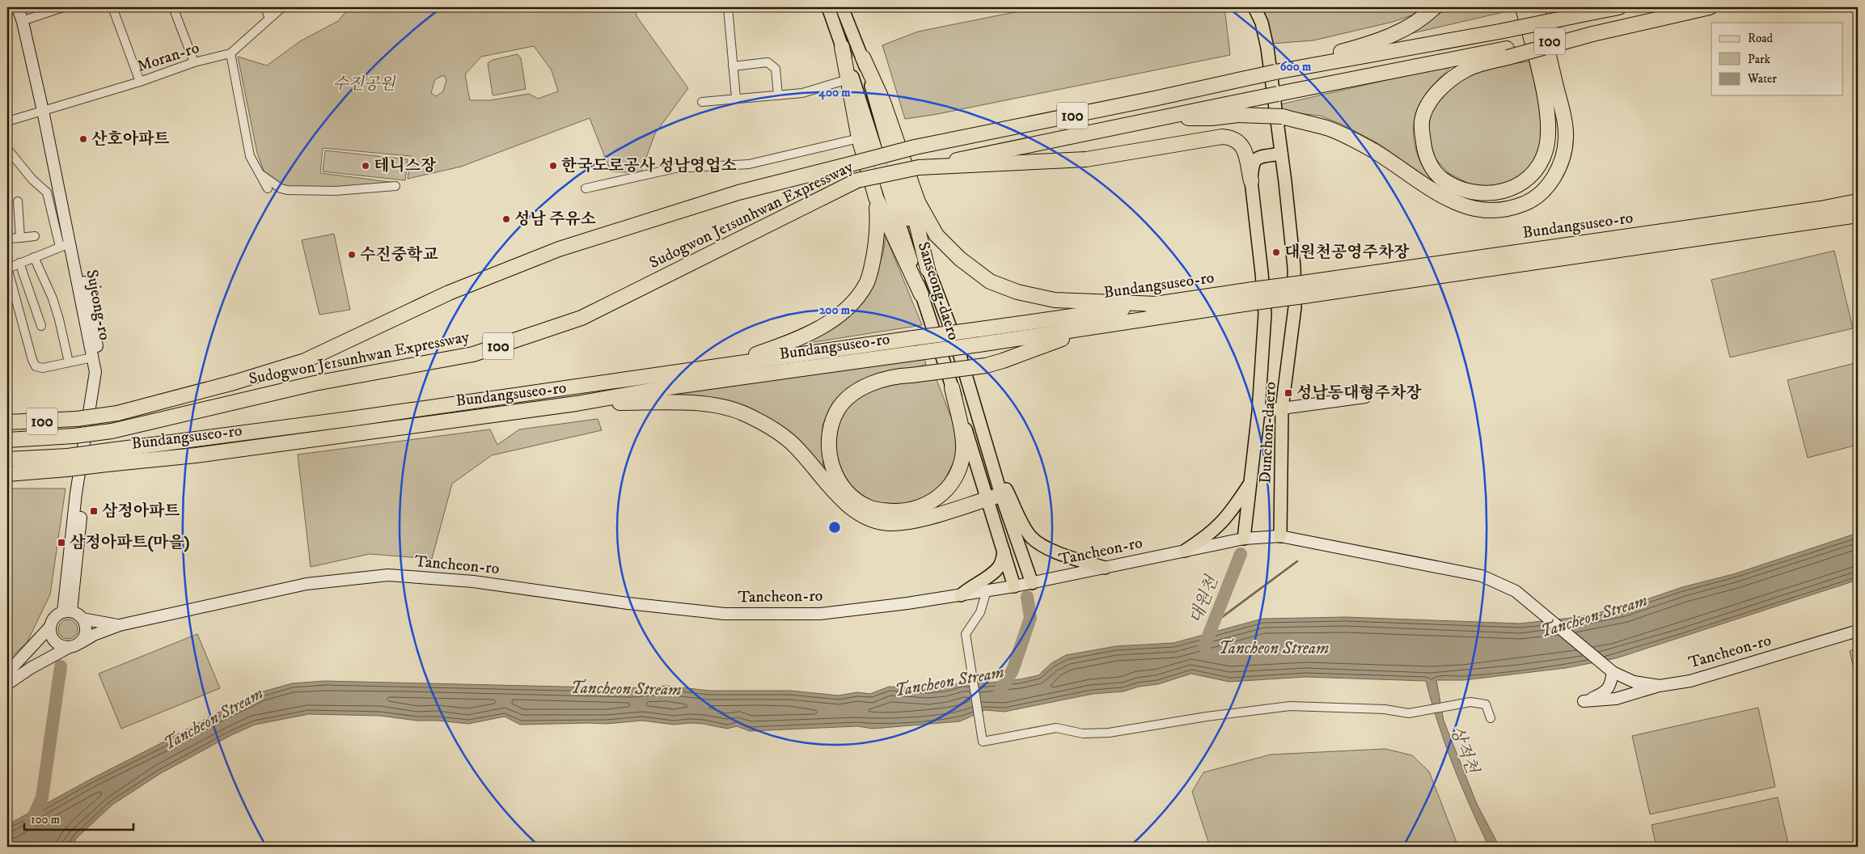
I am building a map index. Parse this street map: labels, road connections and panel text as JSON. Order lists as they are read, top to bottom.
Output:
{
  "streets": {
    "highway": ["100", "Sudogwon Je1sunhwan Expressway", "Bundangsuseo-ro"],
    "main road": [
      "Sanseong-daero",
      "Sujeong-ro",
      "Dunchon-daero",
      "Tancheon-ro"
    ],
    "street": ["Moran-ro"]
  },
  "crossings": [
    ["Moran-ro", "Sujeong-ro"],
    ["Bundangsuseo-ro", "Dunchon-daero"],
    ["Sanseong-daero", "Tancheon-ro"],
    ["Sujeong-ro", "Tancheon-ro"],
    ["Dunchon-daero", "Tancheon-ro"]
  ],
  "water": ["대원천", "Tancheon Stream", "상적천"],
  "parks": ["수진공원"],
  "places": {
    "other": [
      "산호아파트",
      "테니스장",
      "한국도로공사 성남영업소",
      "성남 주유소",
      "대원천공영주차장",
      "수진중학교"
    ],
    "transit": ["성남동대형주차장", "삼정아파트", "삼정아파트(마을)"]
  },
  "legend": ["Road", "Park", "Water"],
  "scale_bar": "100 m",
  "rings": ["600 m", "400 m", "200 m"]
}
